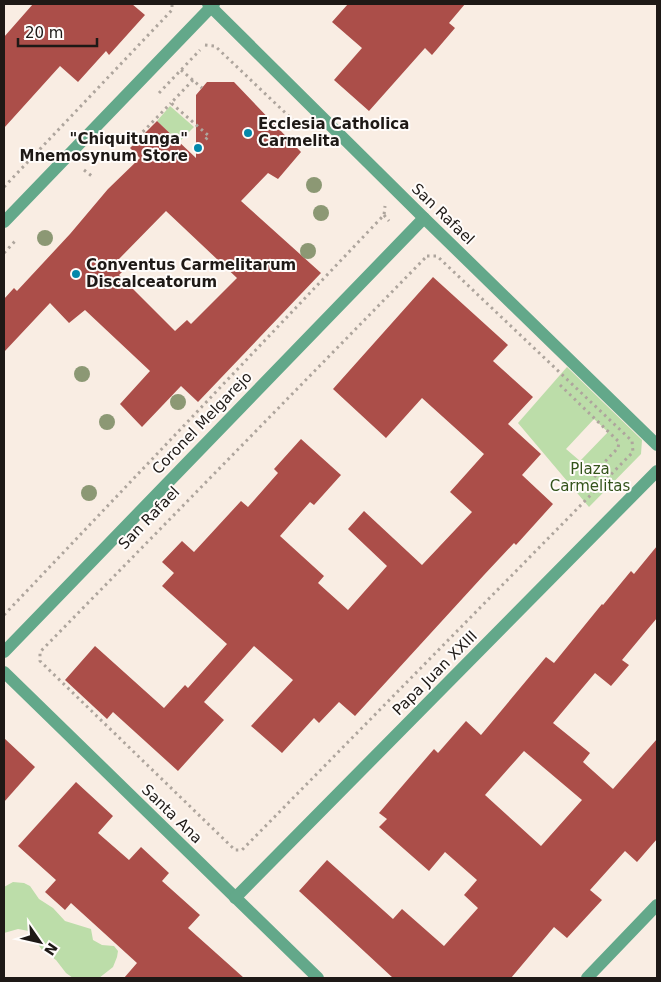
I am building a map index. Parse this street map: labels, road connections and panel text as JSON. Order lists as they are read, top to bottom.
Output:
{
  "streets": {
    "street": [
      "San Rafael",
      "Coronel Melgarejo",
      "Papa Juan XXIII",
      "Santa Ana"
    ]
  },
  "crossings": [
    ["San Rafael", "Coronel Melgarejo"],
    ["San Rafael", "Santa Ana"],
    ["Papa Juan XXIII", "Santa Ana"]
  ],
  "parks": ["Plaza Carmelitas"],
  "places": ["Ecclesia Catholica Carmelita", "\"Chiquitunga\" Mnemosynum Store", "Conventus Carmelitarum Discalceatorum"],
  "scale_bar": "20 m",
  "north": "bottom right"
}
